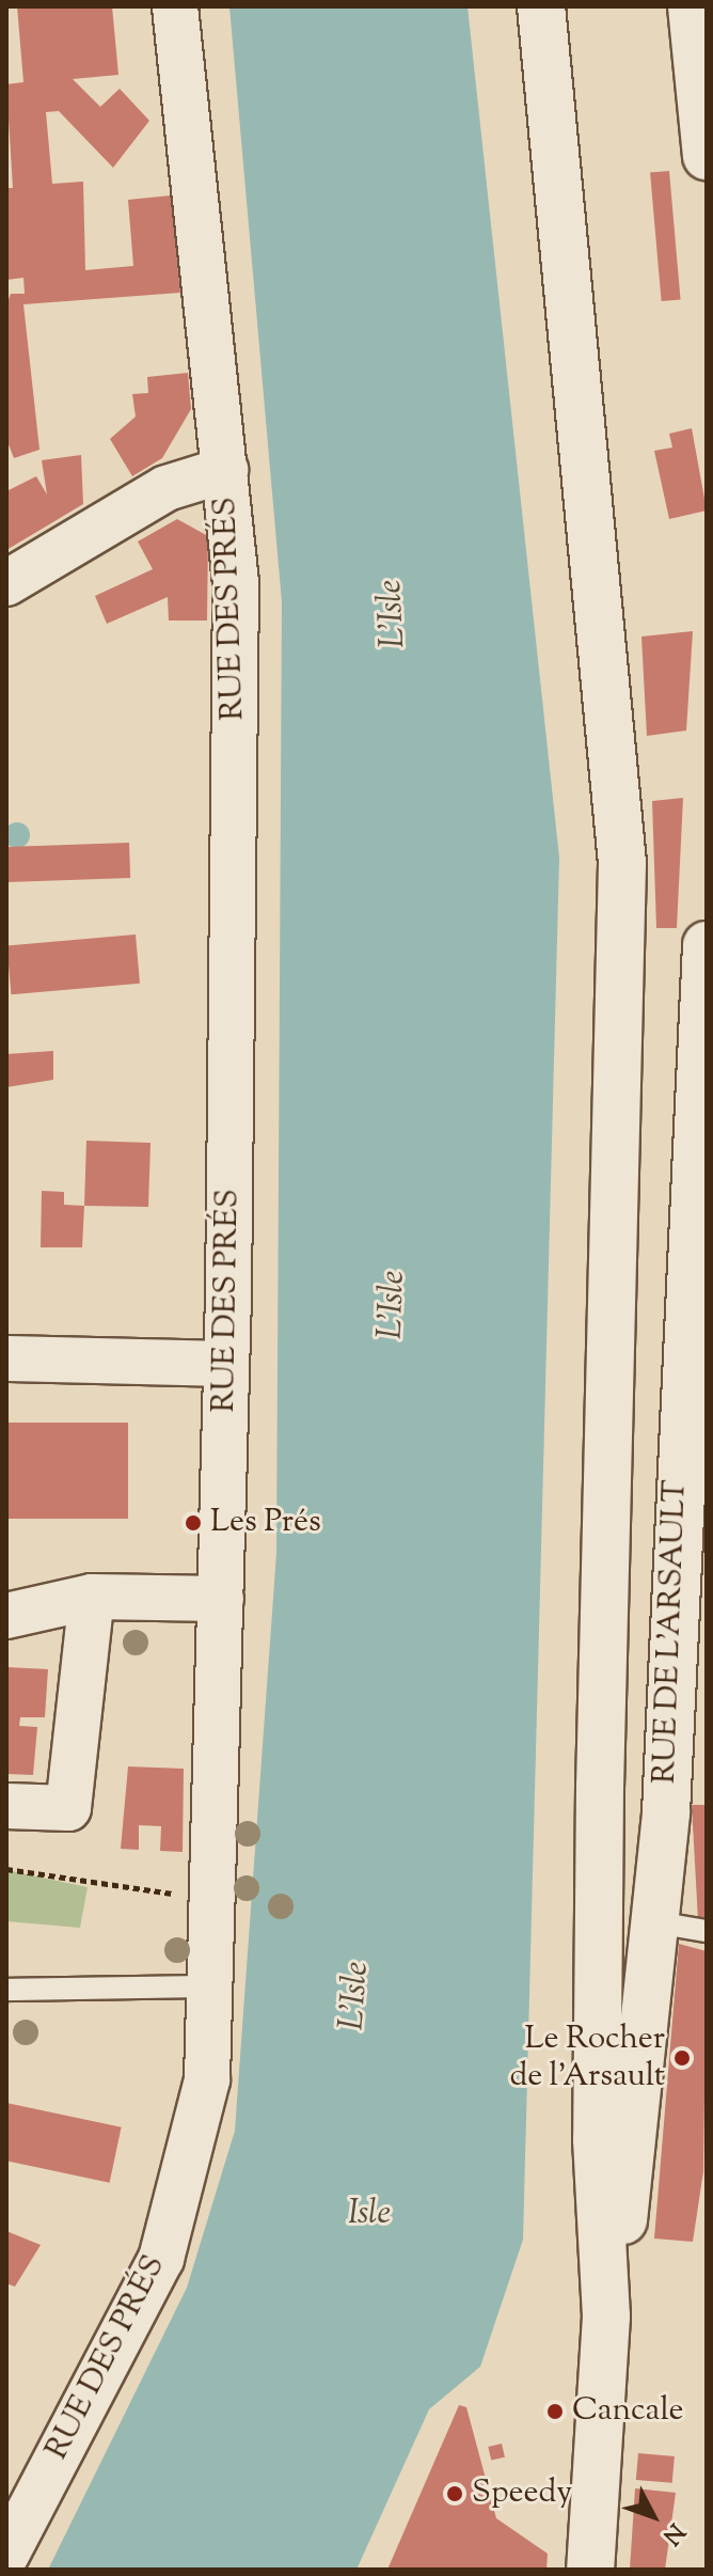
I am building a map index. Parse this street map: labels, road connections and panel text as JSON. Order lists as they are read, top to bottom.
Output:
{
  "streets": {
    "main road": ["RUE DE L'ARSAULT"],
    "street": ["RUE DES PRÉS"]
  },
  "water": ["L'Isle", "Isle"],
  "places": [
    "Les Prés",
    "Le Rocher de l'Arsault",
    "Cancale",
    "Speedy"
  ],
  "north": "bottom right"
}
